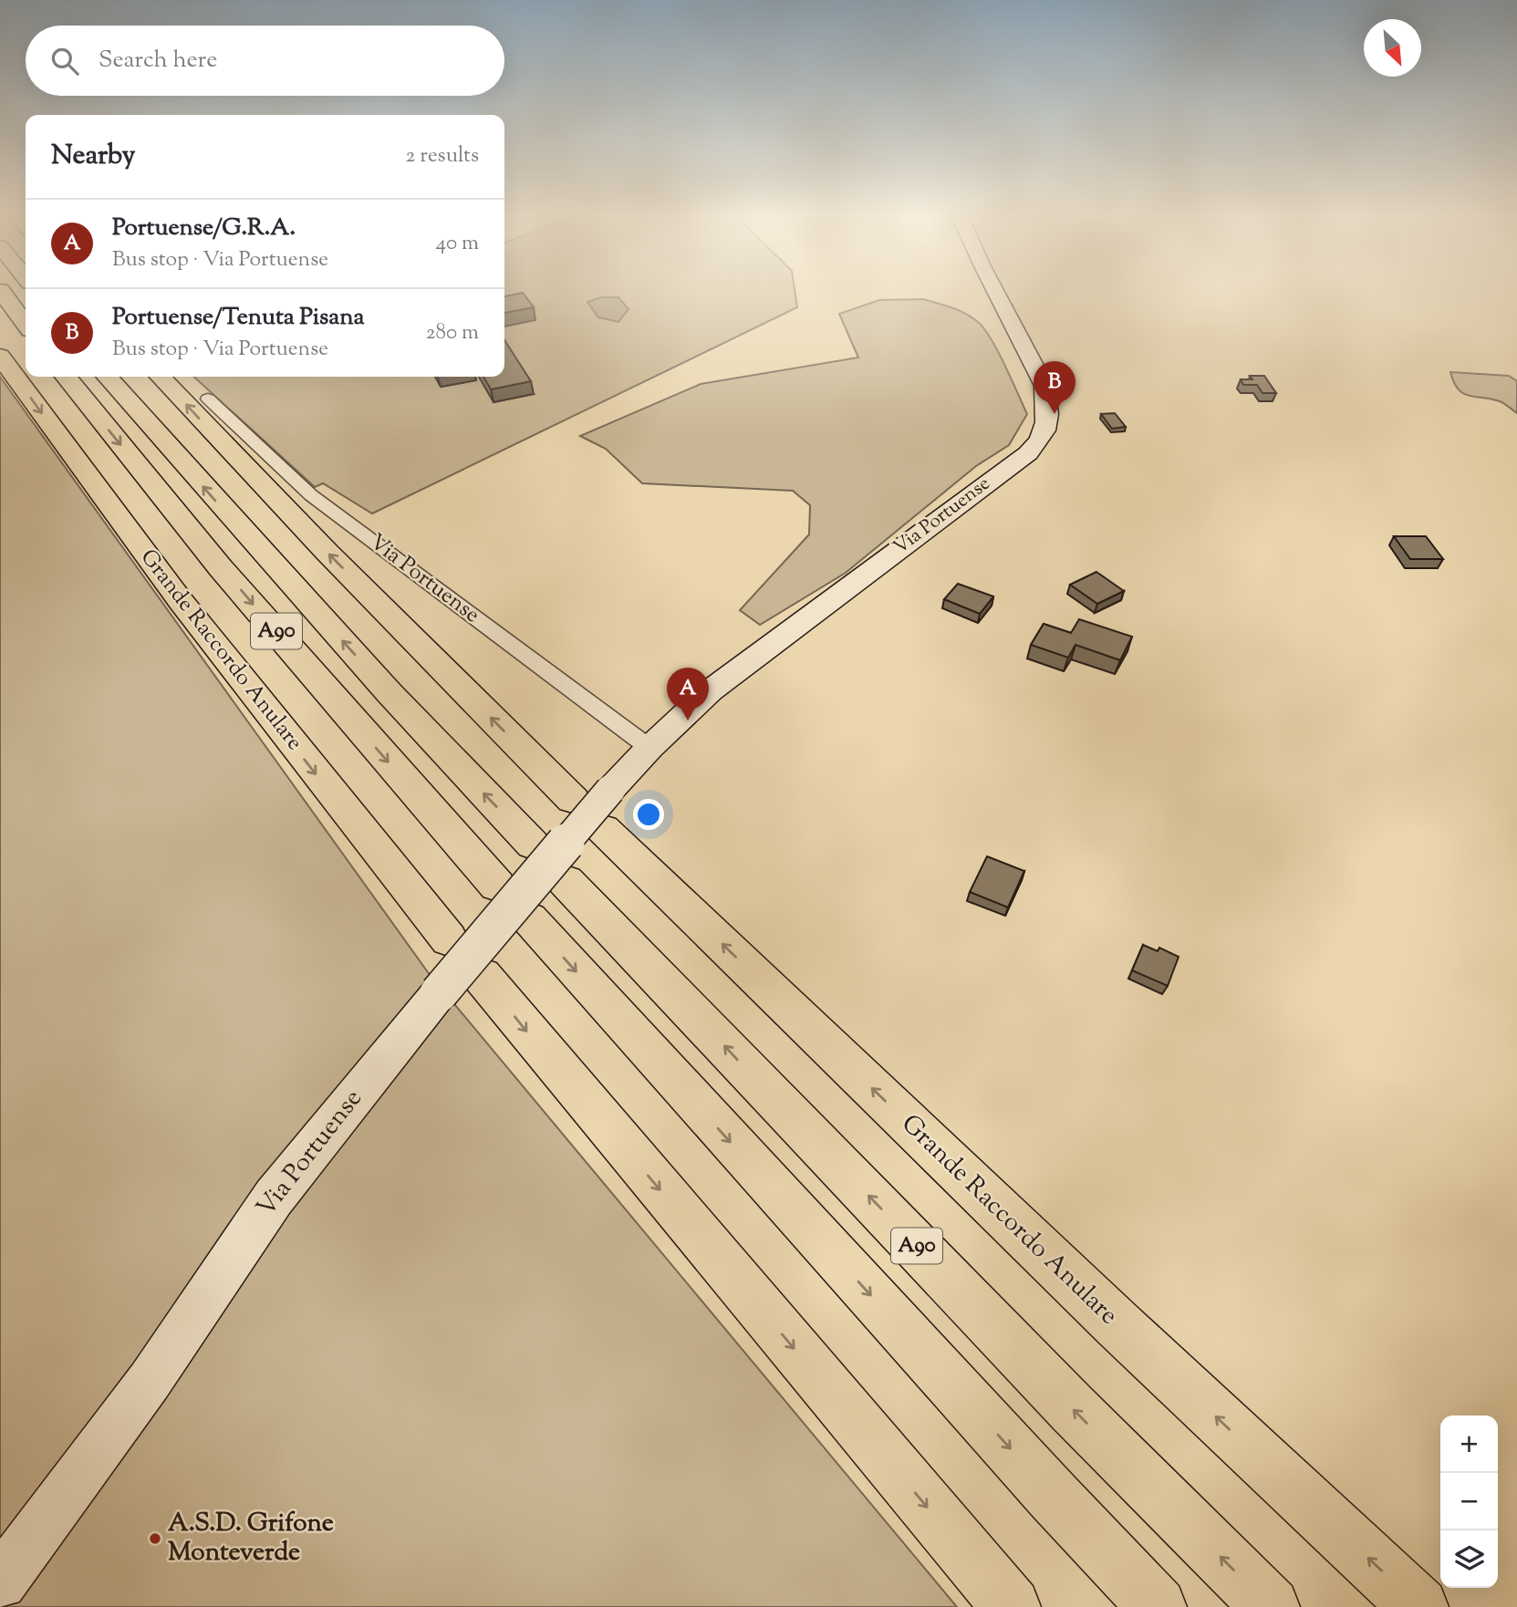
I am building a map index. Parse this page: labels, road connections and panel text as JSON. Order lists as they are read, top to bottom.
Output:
{
  "streets": {
    "highway": ["A90", "Grande Raccordo Anulare"],
    "main road": ["Via Portuense"]
  },
  "crossings": [
    ["Via Portuense", "Grande Raccordo Anulare"]
  ],
  "places": ["A.S.D. Grifone Monteverde"],
  "north": "bottom right",
  "page": {
    "search": "Search here",
    "heading": ["Nearby", "2 results"],
    "list": [
      {
        "mark": "A",
        "name": "Portuense/G.R.A.",
        "note": "Bus stop · Via Portuense",
        "value": "40 m"
      },
      {
        "mark": "B",
        "name": "Portuense/Tenuta Pisana",
        "note": "Bus stop · Via Portuense",
        "value": "280 m"
      }
    ],
    "pins": ["B", "A"],
    "map_buttons": ["+", "−"]
  }
}
